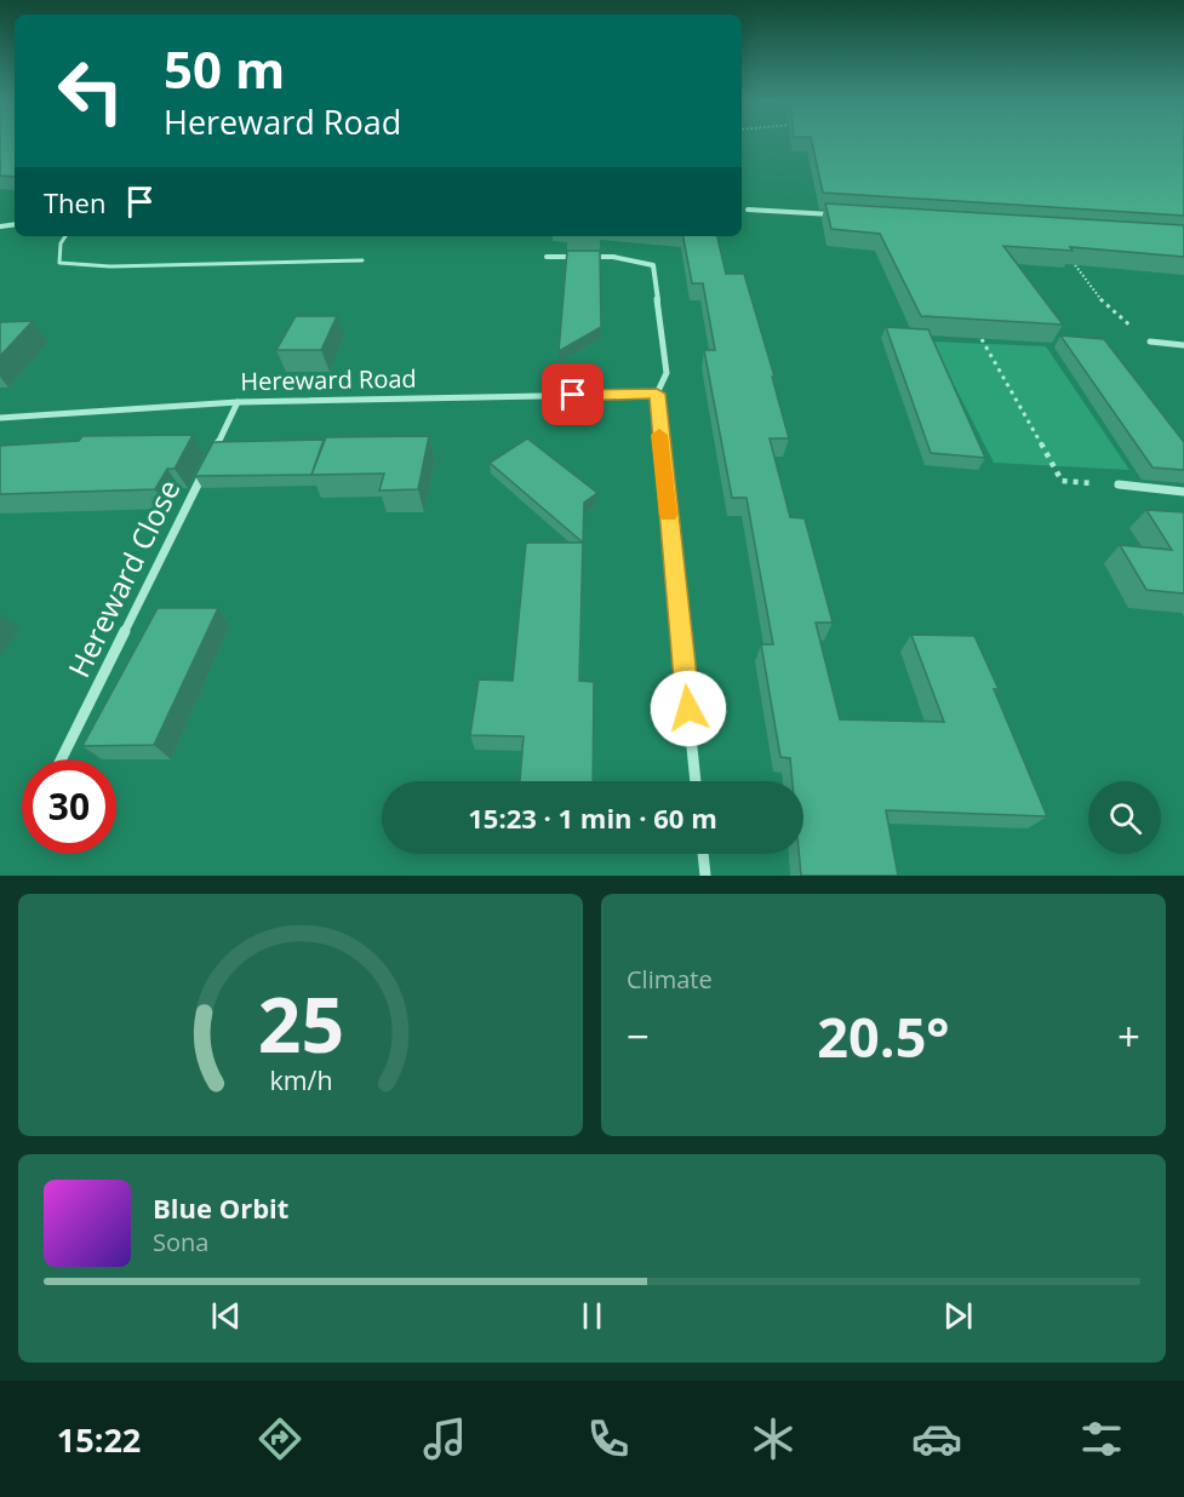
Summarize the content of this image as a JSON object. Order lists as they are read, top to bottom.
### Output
{
  "streets": {
    "street": ["Hereward Road", "Hereward Close"]
  },
  "crossings": [
    ["Hereward Road", "Hereward Close"]
  ],
  "page": {
    "turn": ["50 m", "Hereward Road"],
    "then": "Then",
    "limit": "30",
    "trip": "15:23 · 1 min · 60 m",
    "tile": "Climate",
    "heat": ["−", "20.5°", "+"],
    "song": ["Blue Orbit", "Sona"],
    "tabs": "15:22",
    "gauge": ["25", "km/h"]
  }
}
